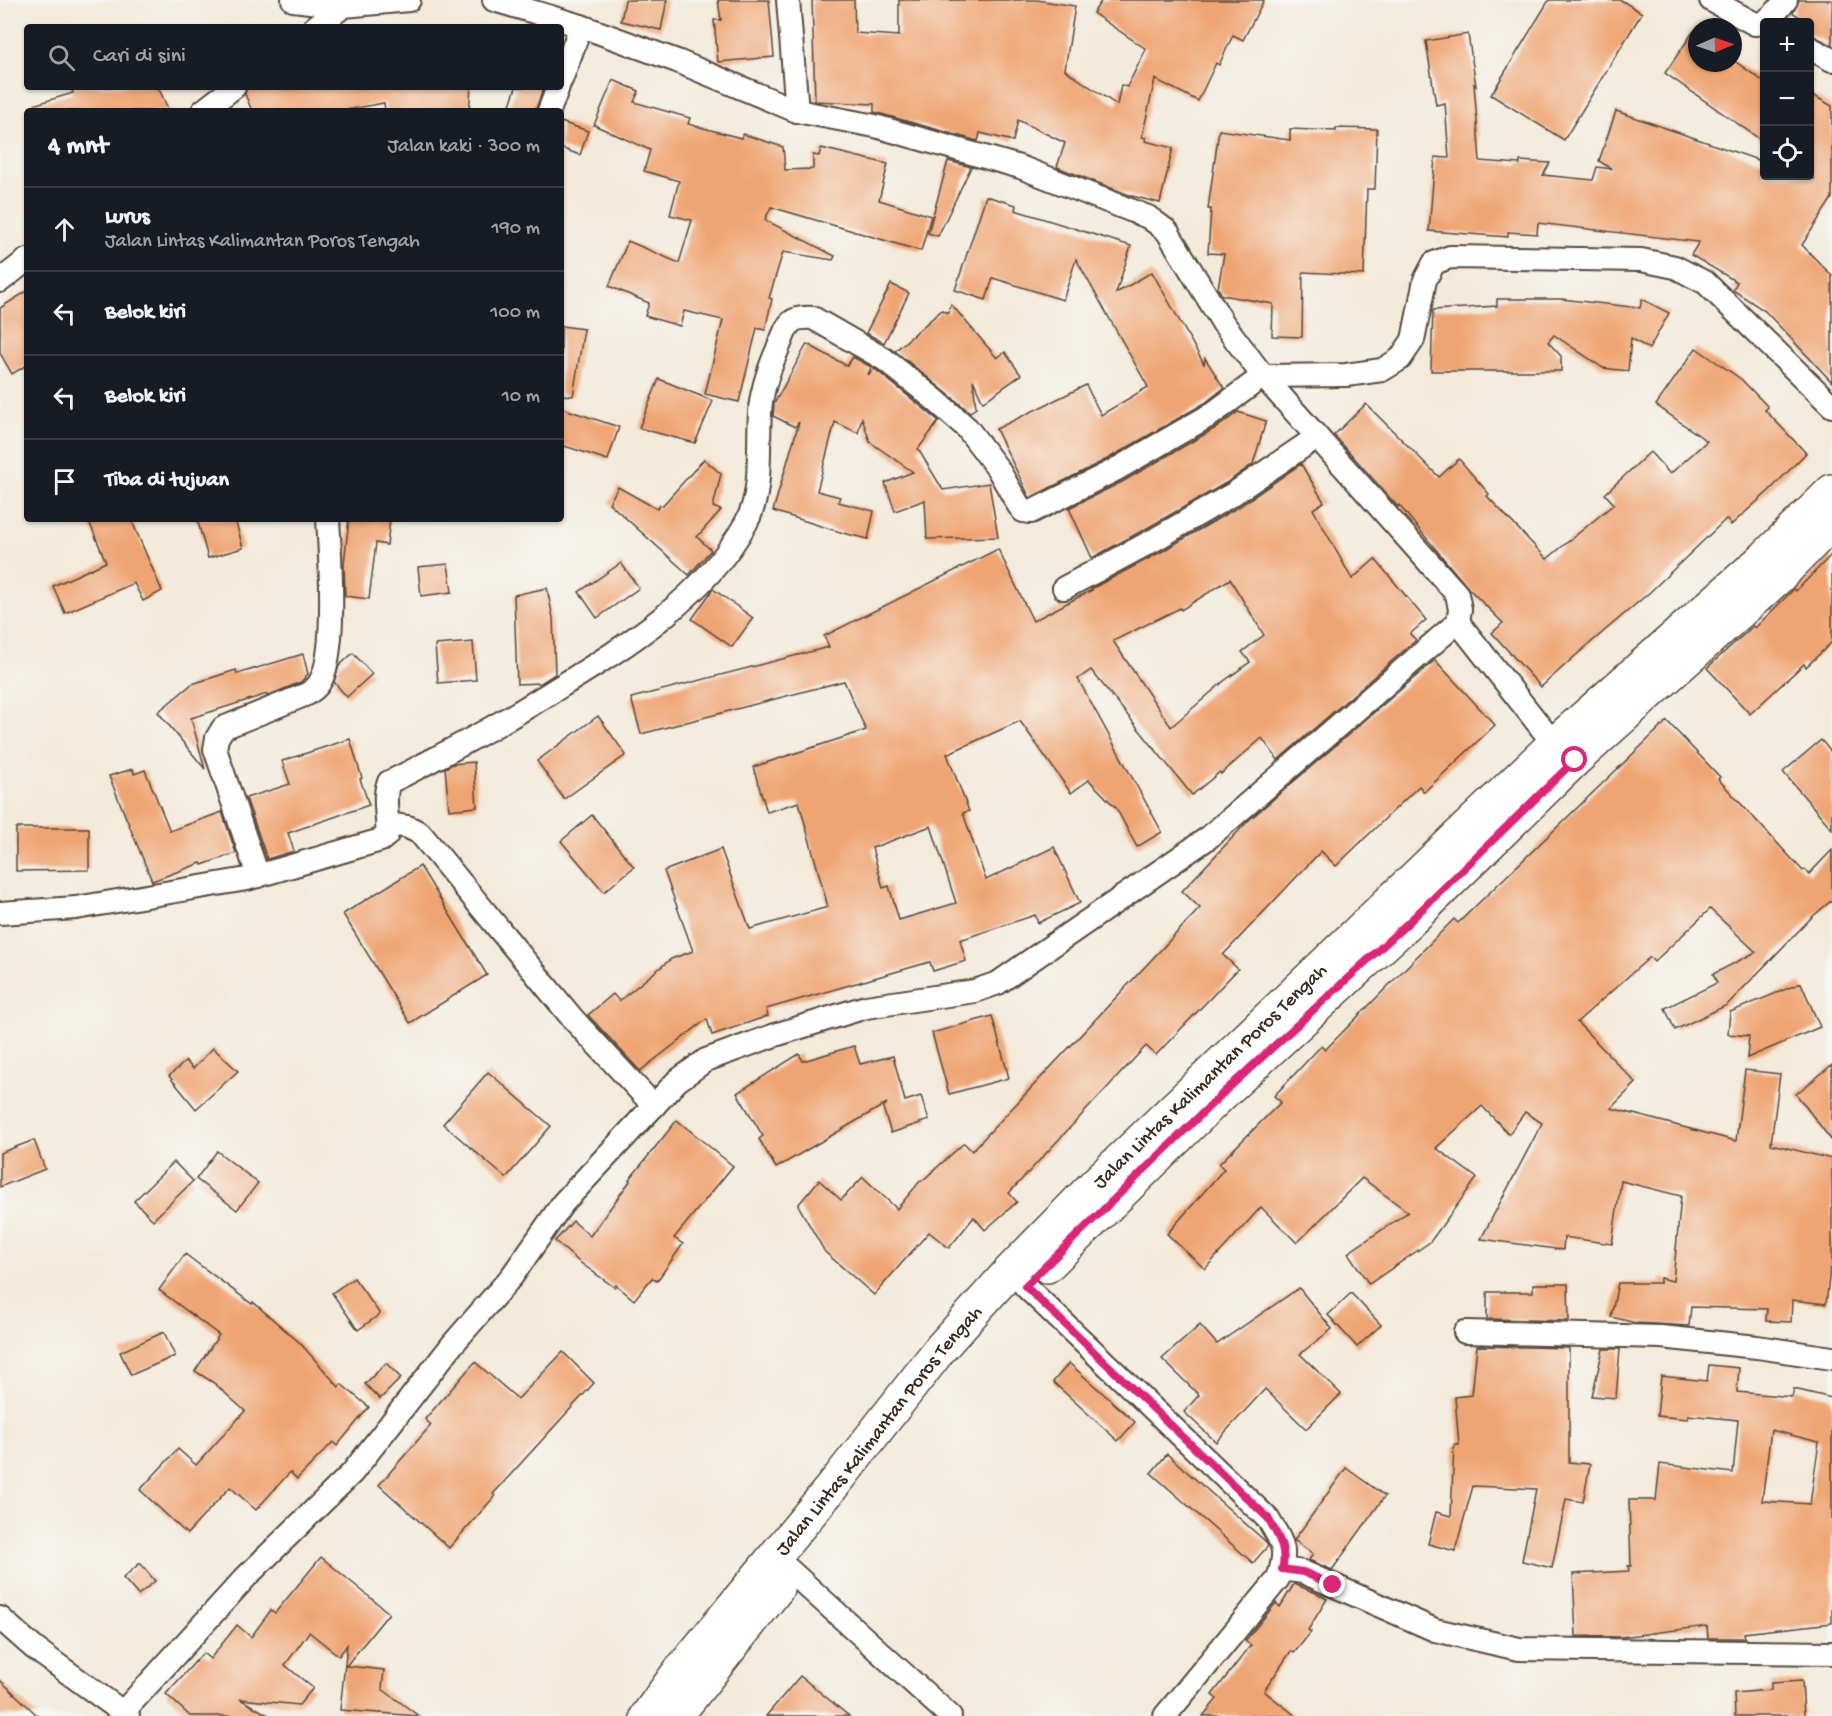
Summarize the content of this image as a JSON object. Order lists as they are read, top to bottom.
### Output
{
  "streets": {
    "main road": ["Jalan Lintas Kalimantan Poros Tengah"]
  },
  "north": "right",
  "page": {
    "map_buttons": ["+", "−"],
    "search": "Cari di sini",
    "heading": ["4 mnt", "Jalan kaki · 300 m"],
    "list": [
      ["Lurus", "Jalan Lintas Kalimantan Poros Tengah", "190 m"],
      ["Belok kiri", "100 m"],
      ["Belok kiri", "10 m"],
      "Tiba di tujuan"
    ]
  }
}
